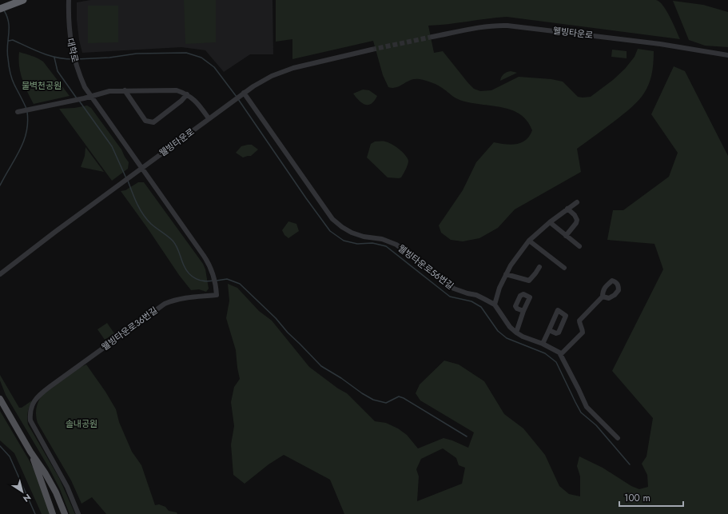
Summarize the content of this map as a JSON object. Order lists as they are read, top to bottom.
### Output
{
  "streets": {
    "street": [
      "웰빙타운로",
      "대학로",
      "웰빙타운로56번길",
      "웰빙타운로36번길"
    ]
  },
  "crossings": [
    ["웰빙타운로", "대학로"],
    ["웰빙타운로", "웰빙타운로56번길"],
    ["웰빙타운로", "웰빙타운로36번길"],
    ["대학로", "웰빙타운로36번길"]
  ],
  "parks": ["물벽천공원", "솔내공원"],
  "scale_bar": "100 m",
  "north": "bottom right"
}
